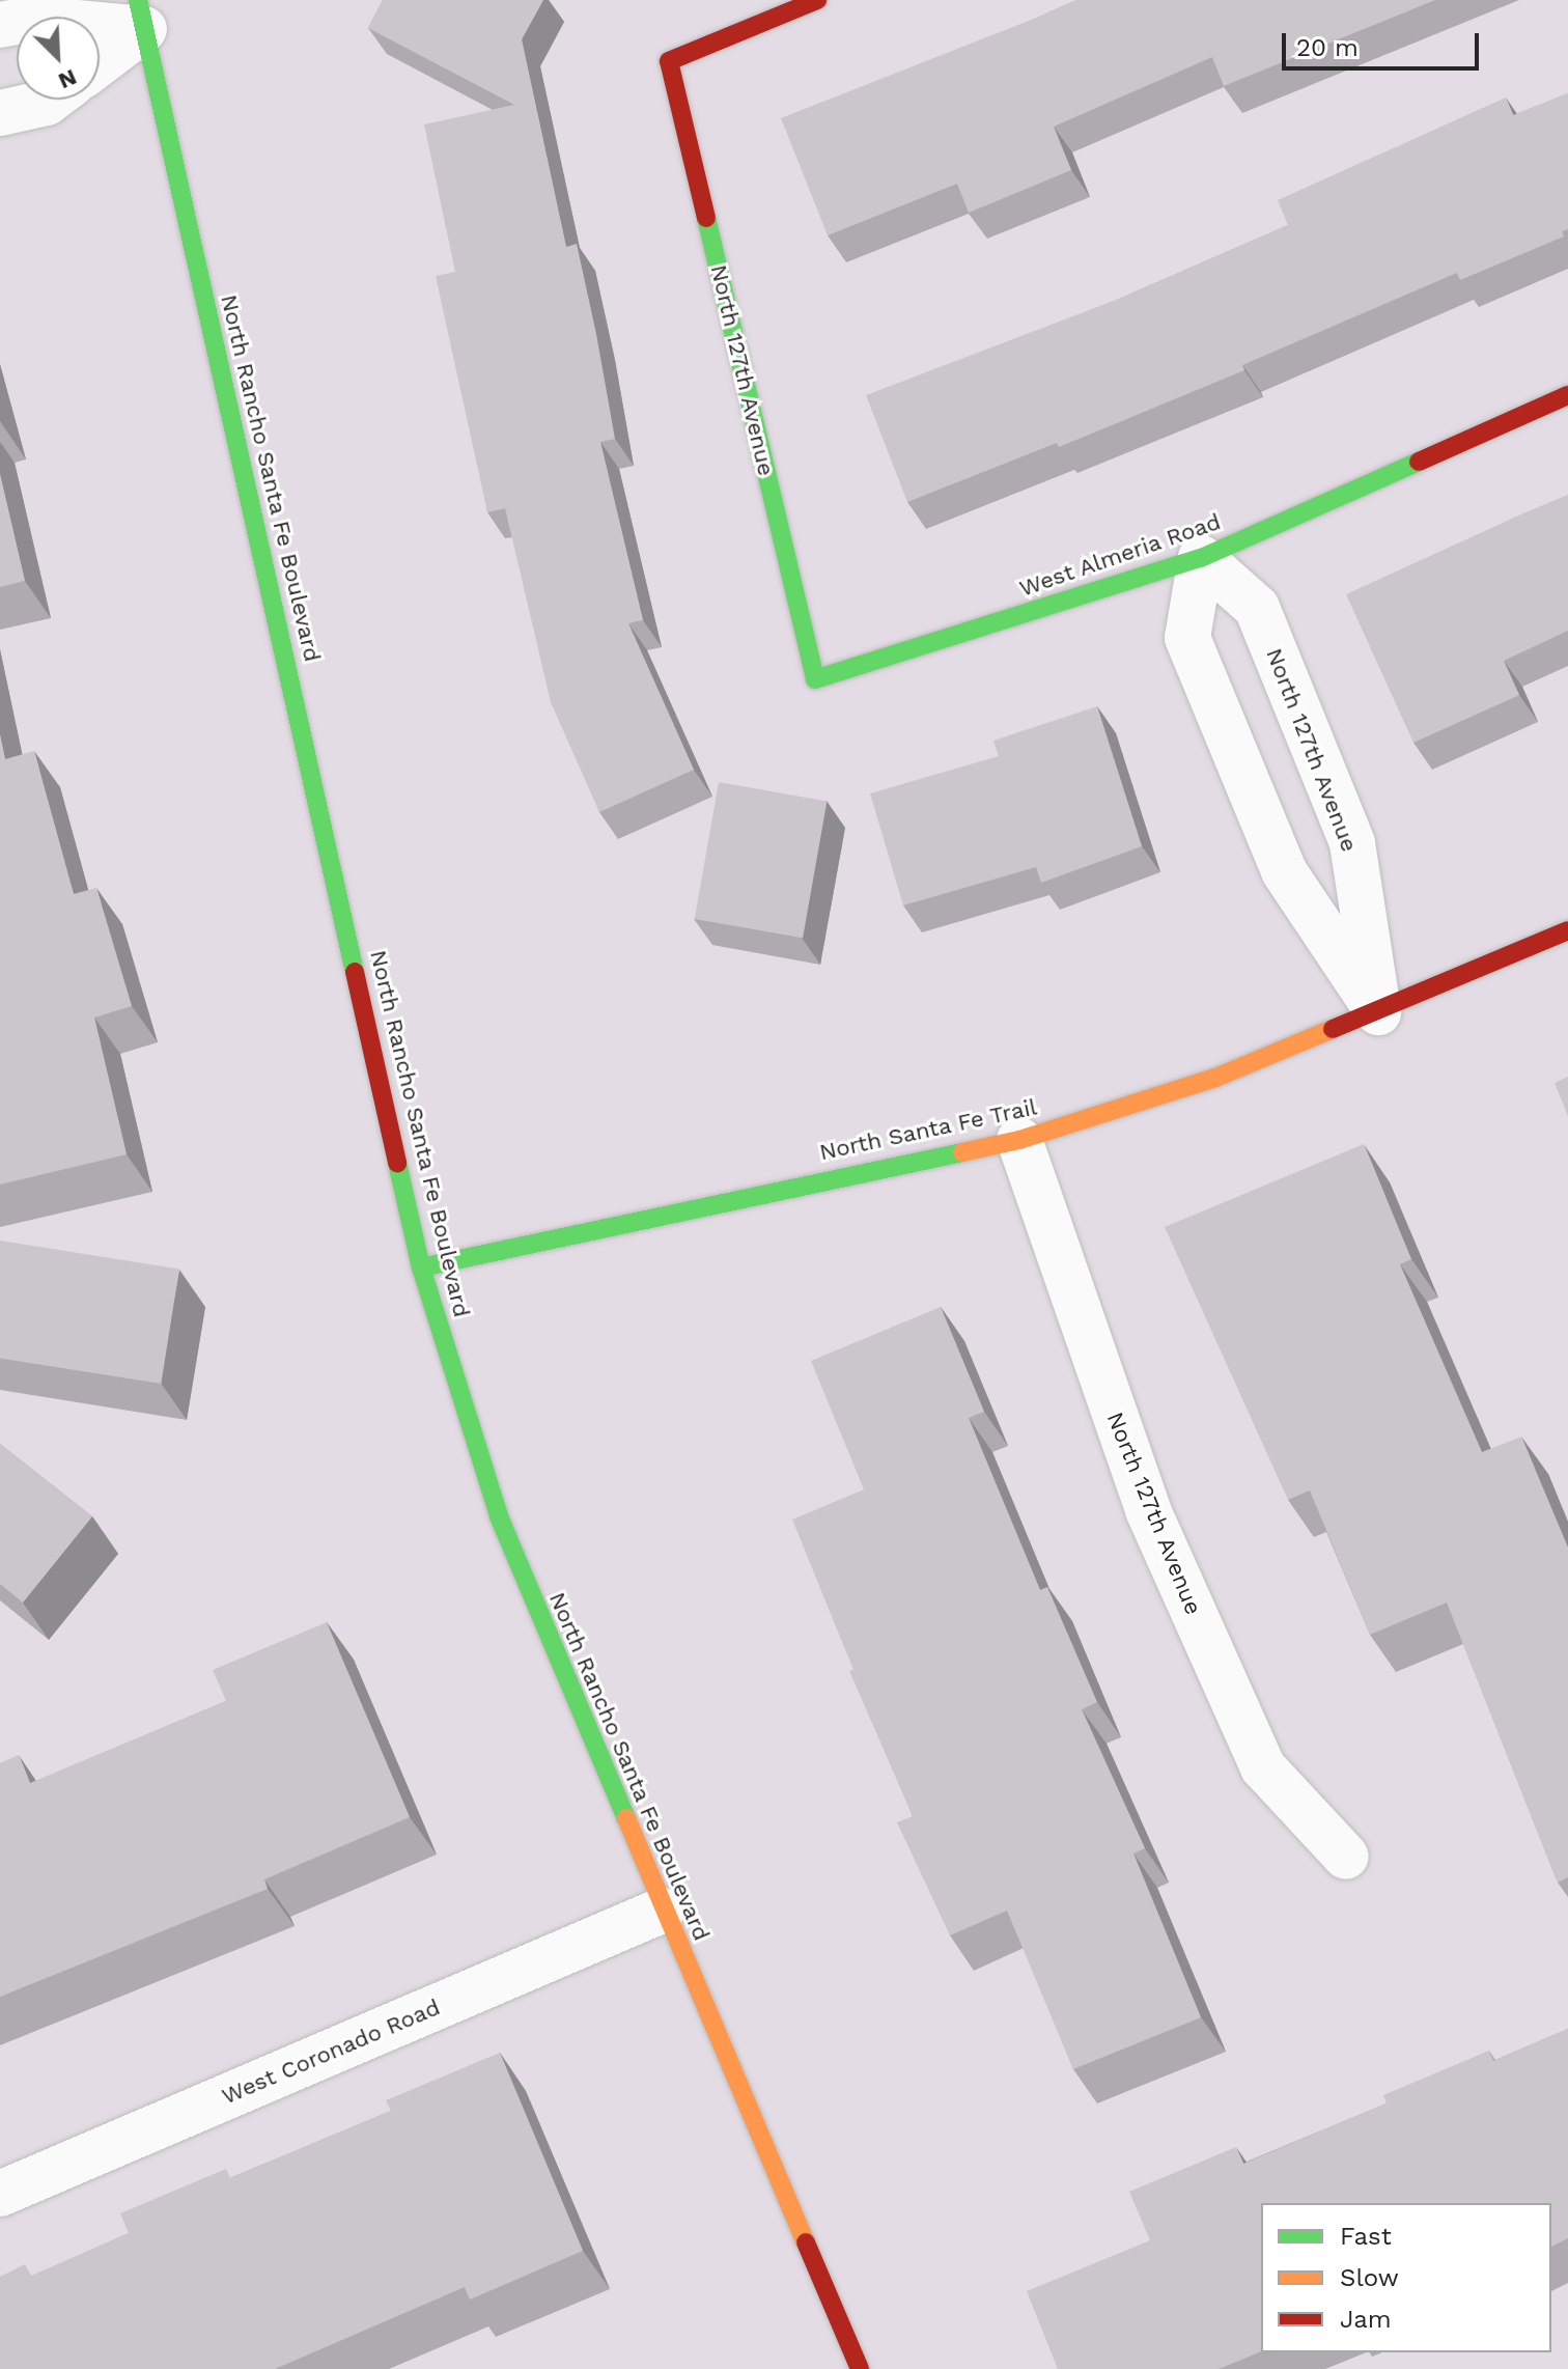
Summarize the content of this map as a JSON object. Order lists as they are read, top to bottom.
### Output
{
  "streets": {
    "street": [
      "North 127th Avenue",
      "North Rancho Santa Fe Boulevard",
      "West Almeria Road",
      "North Santa Fe Trail",
      "West Coronado Road"
    ]
  },
  "crossings": [
    ["North 127th Avenue", "West Almeria Road"],
    ["North 127th Avenue", "North Santa Fe Trail"],
    ["North Rancho Santa Fe Boulevard", "North Santa Fe Trail"],
    ["North Rancho Santa Fe Boulevard", "West Coronado Road"]
  ],
  "legend": ["Fast", "Slow", "Jam"],
  "scale_bar": "20 m",
  "north": "bottom right"
}
